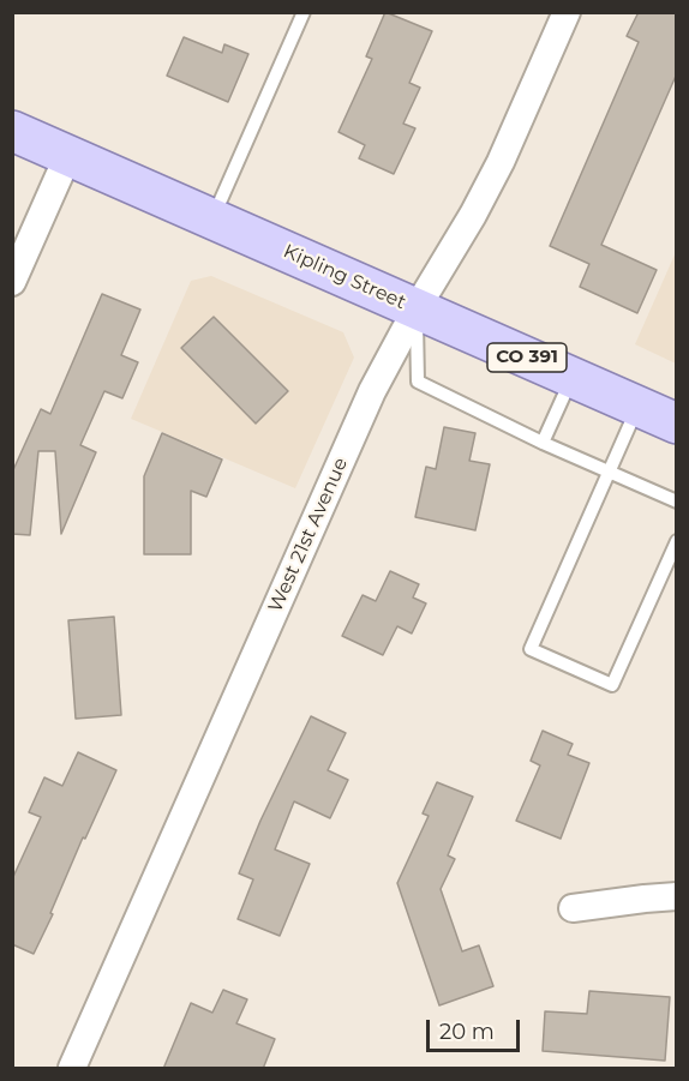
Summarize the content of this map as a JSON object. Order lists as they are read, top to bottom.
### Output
{
  "streets": {
    "main road": ["Kipling Street", "CO 391"],
    "street": ["West 21st Avenue"]
  },
  "crossings": [
    ["Kipling Street", "West 21st Avenue"]
  ],
  "scale_bar": "20 m"
}
